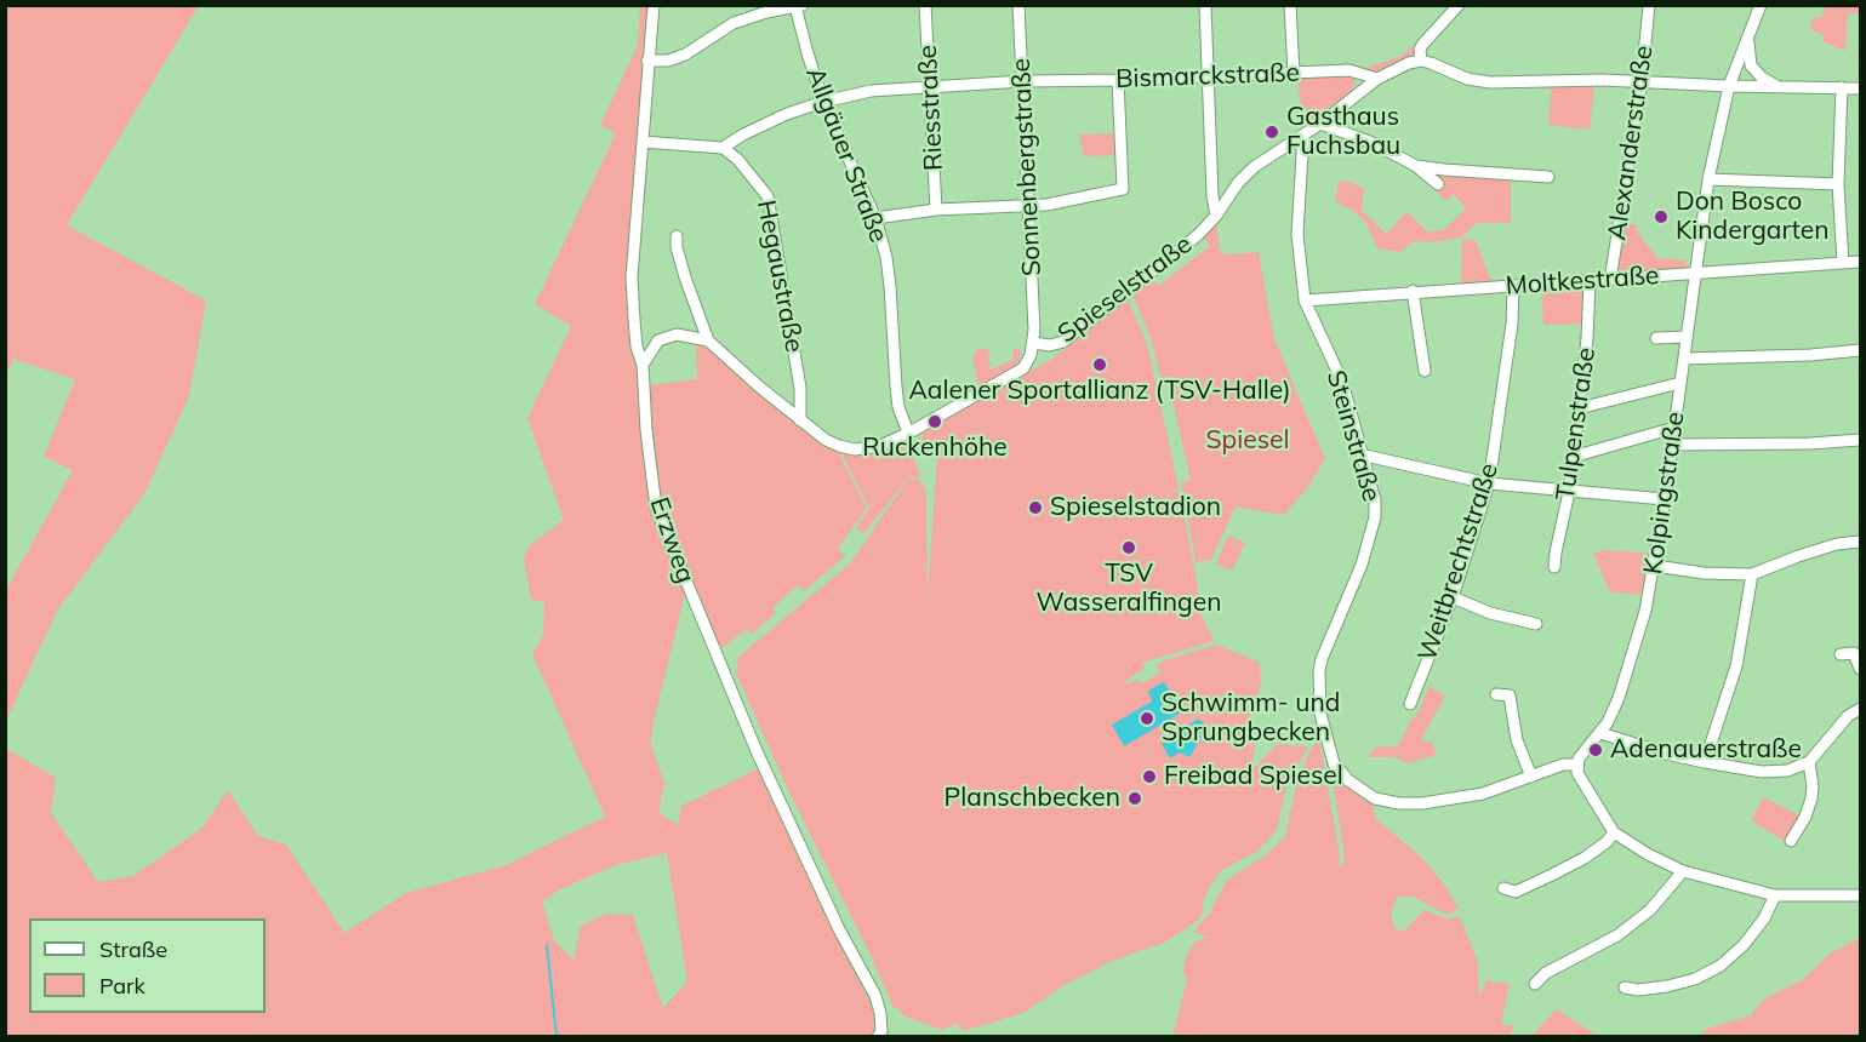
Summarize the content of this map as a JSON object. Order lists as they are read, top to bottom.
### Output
{
  "streets": {
    "street": [
      "Bismarckstraße",
      "Riesstraße",
      "Alexanderstraße",
      "Allgäuer Straße",
      "Sonnenbergstraße",
      "Hegaustraße",
      "Moltkestraße",
      "Spieselstraße",
      "Tulpenstraße",
      "Steinstraße",
      "Kolpingstraße",
      "Erzweg",
      "Weitbrechtstraße"
    ]
  },
  "crossings": [
    ["Bismarckstraße", "Riesstraße"],
    ["Bismarckstraße", "Allgäuer Straße"],
    ["Bismarckstraße", "Sonnenbergstraße"],
    ["Bismarckstraße", "Hegaustraße"],
    ["Bismarckstraße", "Spieselstraße"],
    ["Alexanderstraße", "Moltkestraße"],
    ["Allgäuer Straße", "Spieselstraße"],
    ["Sonnenbergstraße", "Spieselstraße"],
    ["Hegaustraße", "Spieselstraße"],
    ["Moltkestraße", "Tulpenstraße"],
    ["Moltkestraße", "Steinstraße"],
    ["Moltkestraße", "Kolpingstraße"],
    ["Moltkestraße", "Weitbrechtstraße"],
    ["Spieselstraße", "Steinstraße"]
  ],
  "parks": ["Spiesel"],
  "places": [
    "Gasthaus Fuchsbau",
    "Don Bosco Kindergarten",
    "Aalener Sportallianz (TSV-Halle)",
    "Ruckenhöhe",
    "Spieselstadion",
    "TSV Wasseralfingen",
    "Schwimm- und Sprungbecken",
    "Adenauerstraße",
    "Freibad Spiesel",
    "Planschbecken"
  ],
  "legend": ["Straße", "Park"]
}
